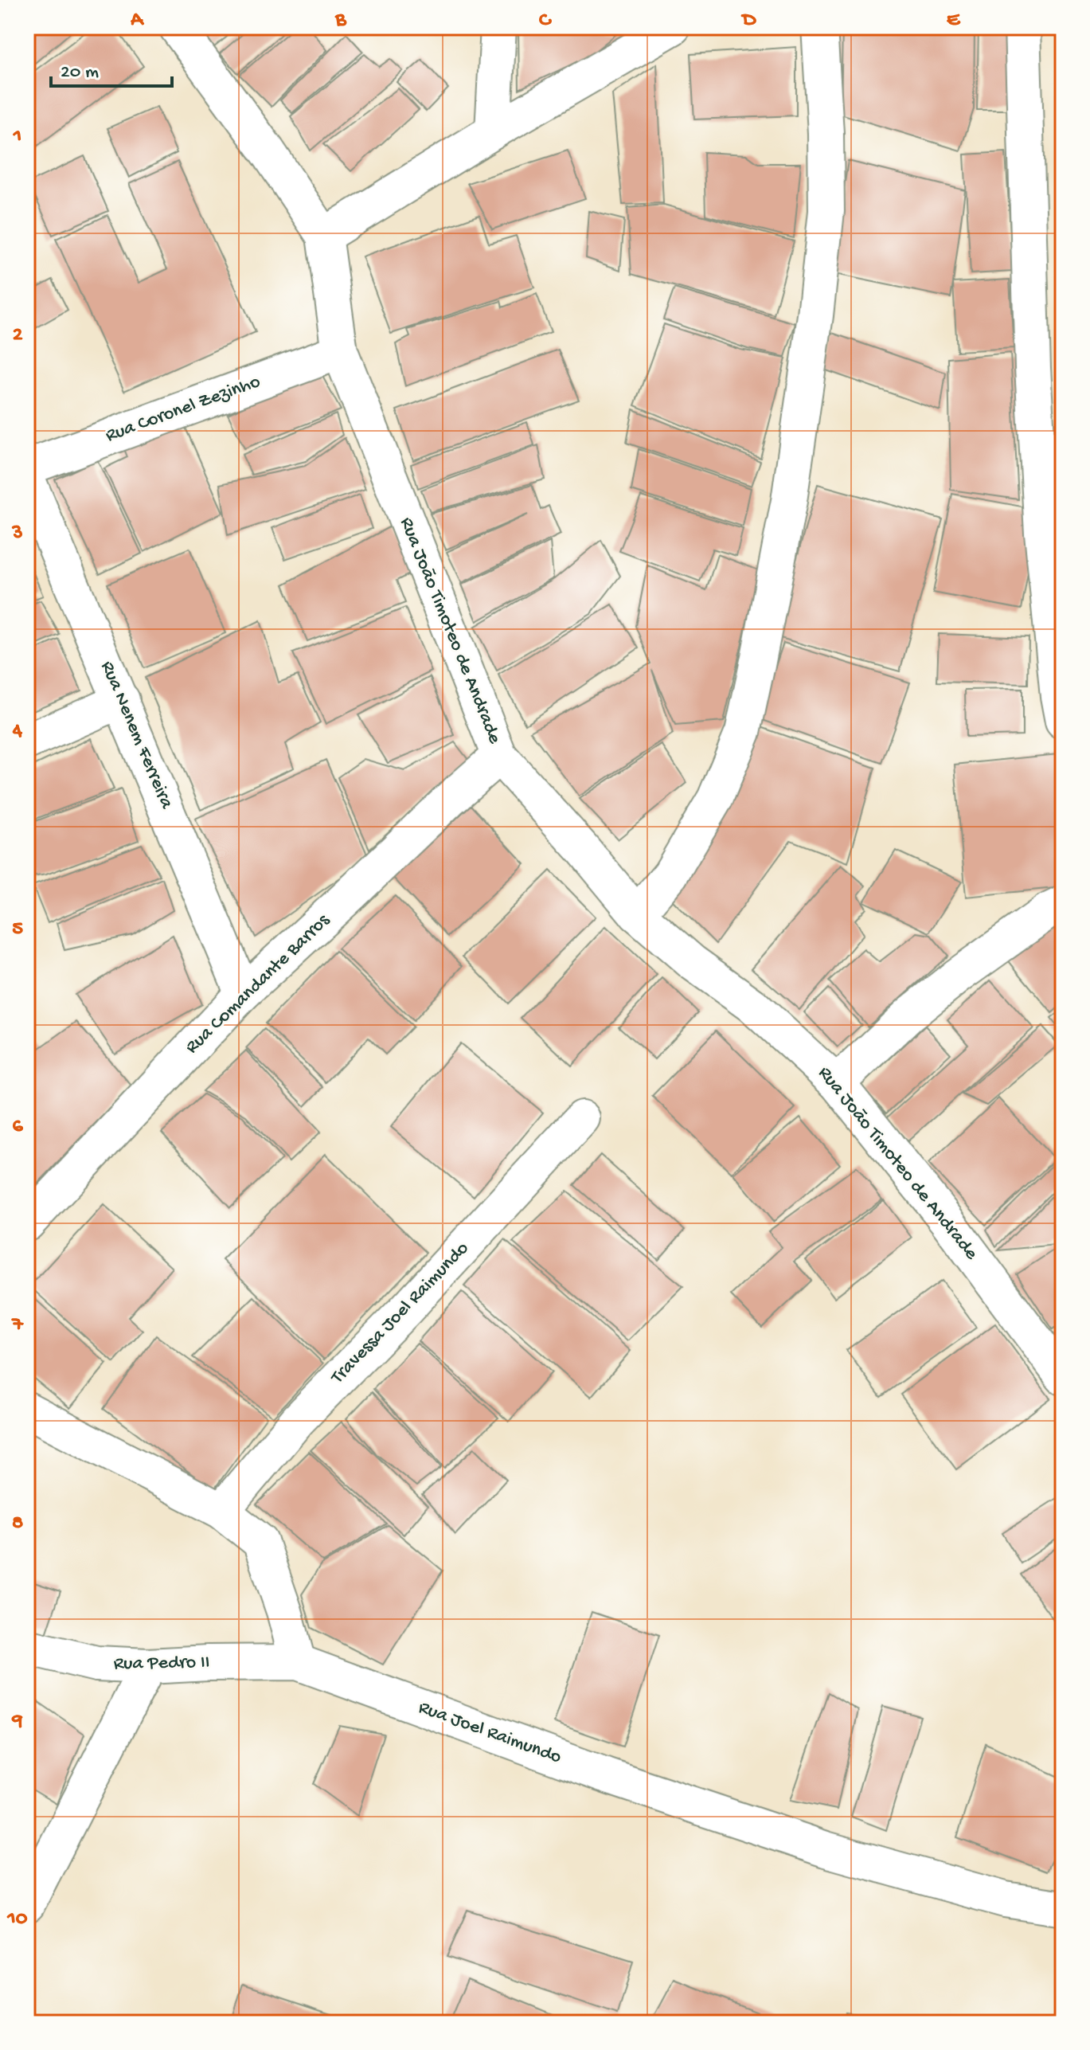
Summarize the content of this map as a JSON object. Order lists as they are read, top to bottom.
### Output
{
  "streets": {
    "street": [
      "Rua Coronel Zezinho",
      "Rua João Timoteo de Andrade",
      "Rua Nenem Ferreira",
      "Rua Comandante Barros",
      "Travessa Joel Raimundo",
      "Rua Pedro II",
      "Rua Joel Raimundo"
    ]
  },
  "crossings": [
    ["Rua Coronel Zezinho", "Rua João Timoteo de Andrade"],
    ["Rua João Timoteo de Andrade", "Rua Comandante Barros"],
    ["Rua Nenem Ferreira", "Rua Comandante Barros"],
    ["Rua Pedro II", "Rua Joel Raimundo"]
  ],
  "scale_bar": "20 m",
  "grid": {
    "columns": [
      "A",
      "B",
      "C",
      "D",
      "E"
    ],
    "rows": [
      "1",
      "2",
      "3",
      "4",
      "5",
      "6",
      "7",
      "8",
      "9",
      "10"
    ]
  }
}
